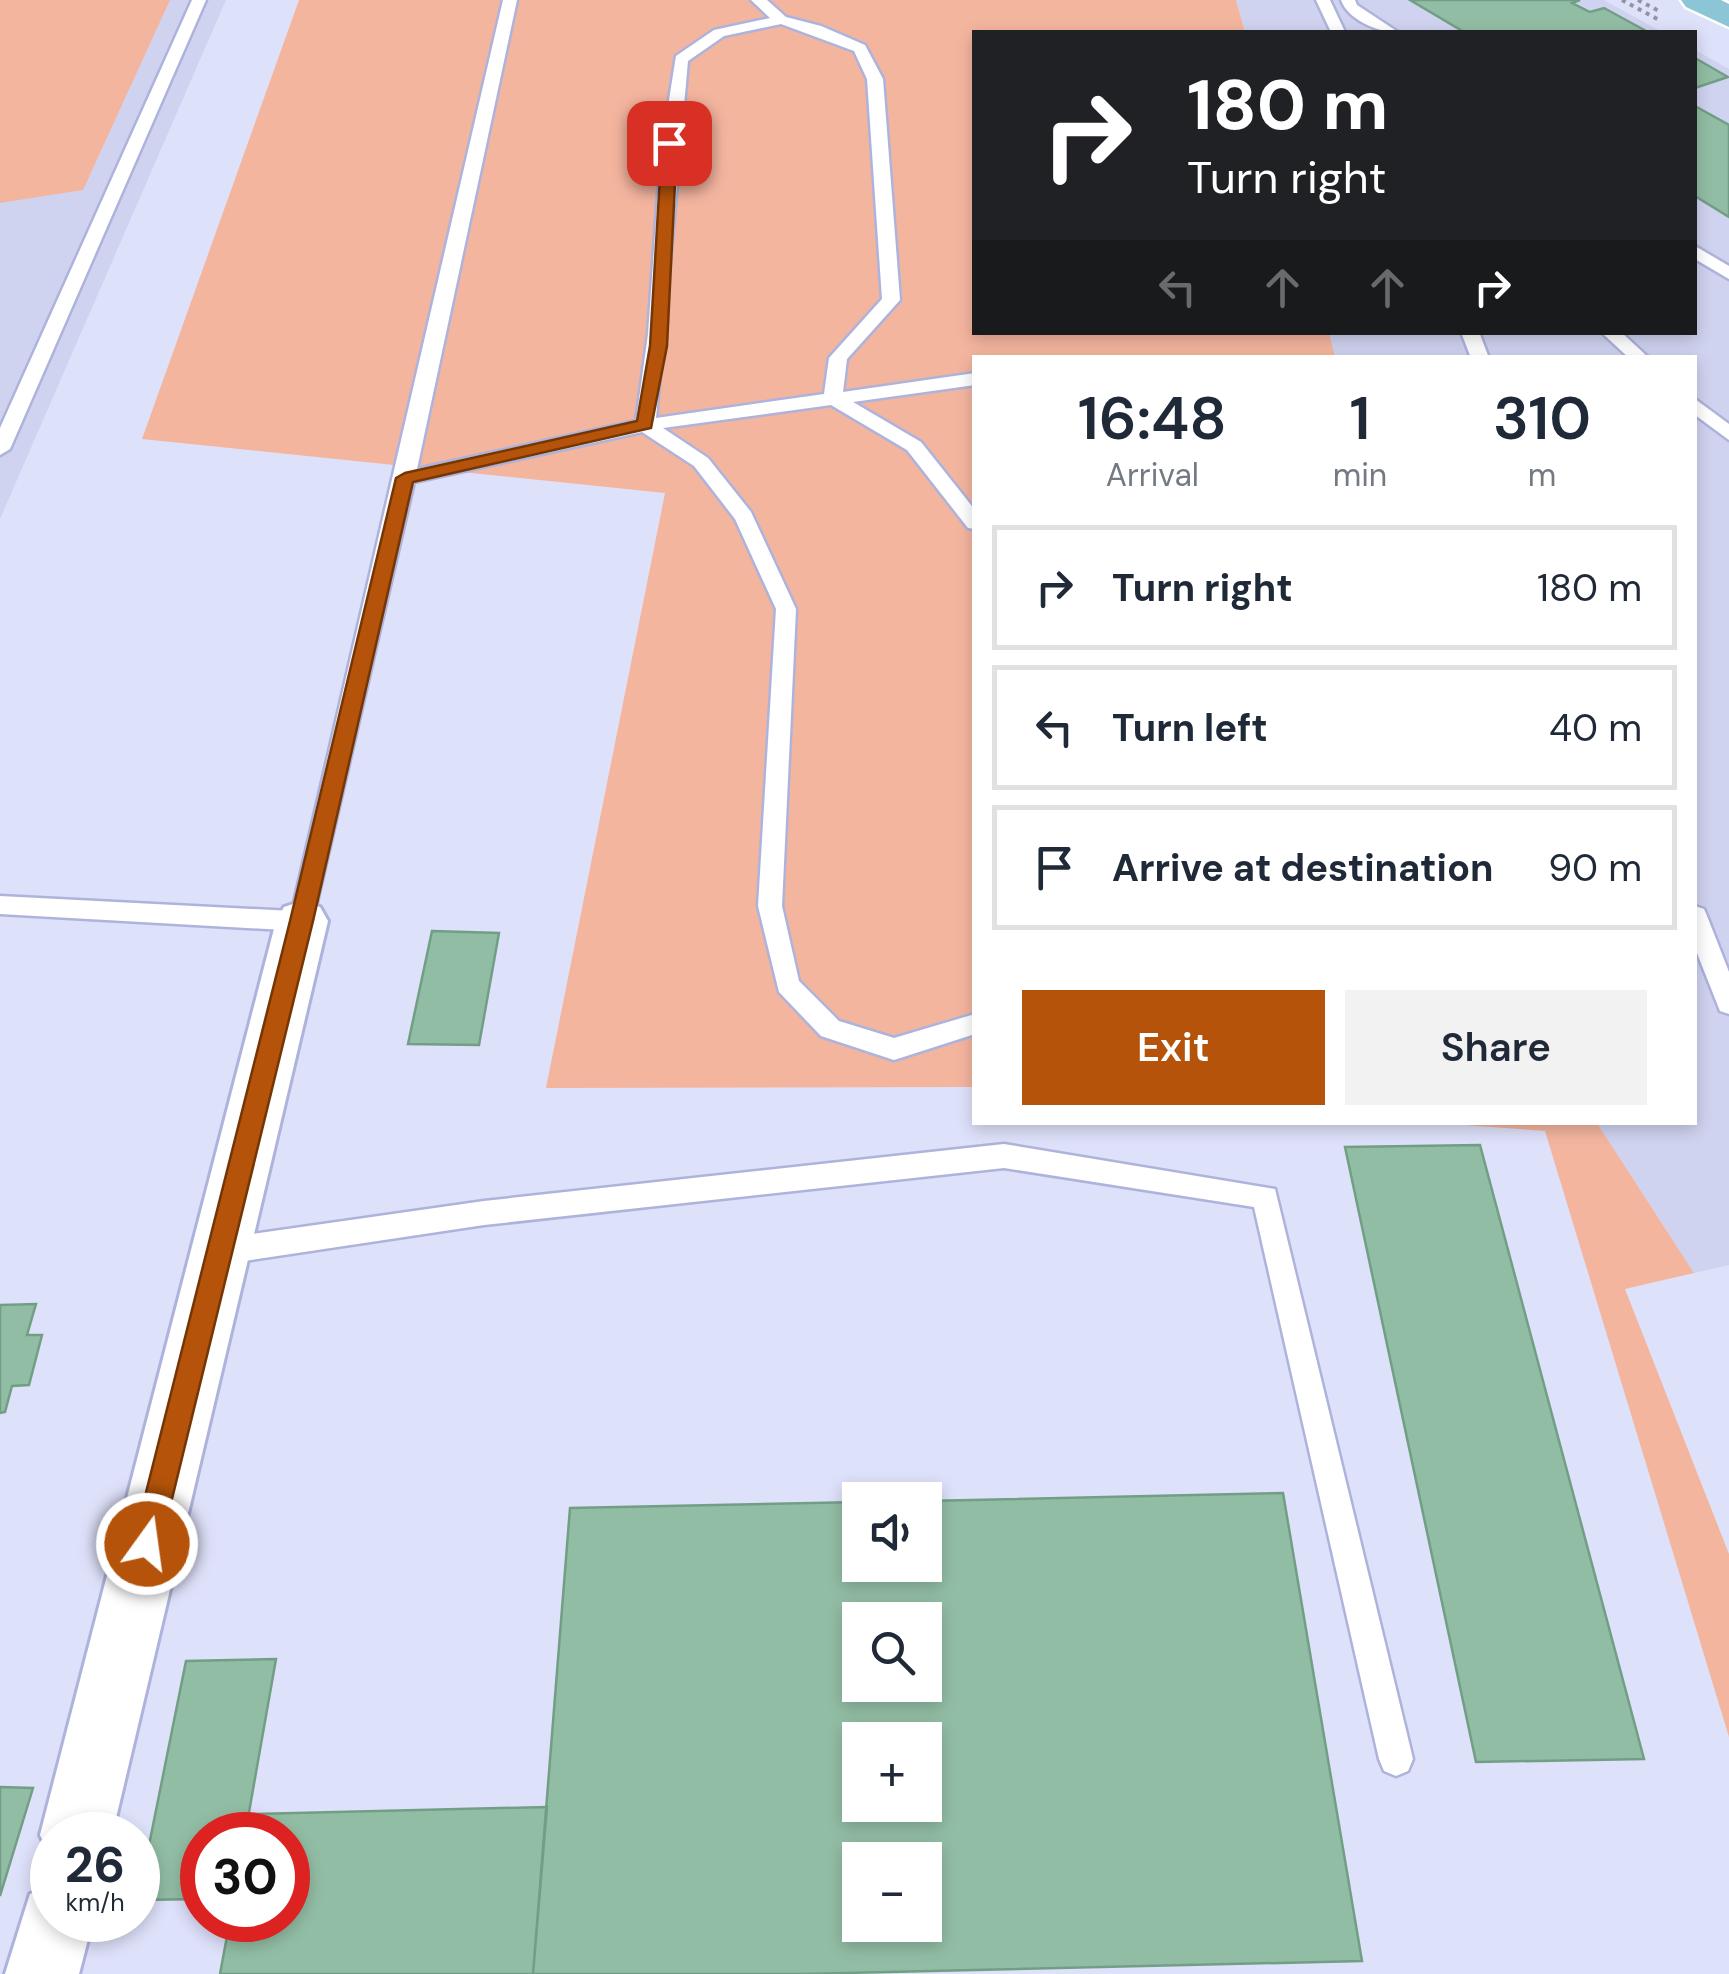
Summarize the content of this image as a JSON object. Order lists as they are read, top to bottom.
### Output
{
  "page": {
    "turn": ["180 m", "Turn right"],
    "eta": [
      "16:48",
      "Arrival",
      "1",
      "min",
      "310",
      "m"
    ],
    "list": [
      {
        "name": "Turn right",
        "value": "180 m"
      },
      {
        "name": "Turn left",
        "value": "40 m"
      },
      {
        "name": "Arrive at destination",
        "value": "90 m"
      }
    ],
    "buttons": ["Exit", "Share"],
    "map_buttons": ["+", "−"],
    "speed": "26 km/h",
    "limit": "30"
  }
}
